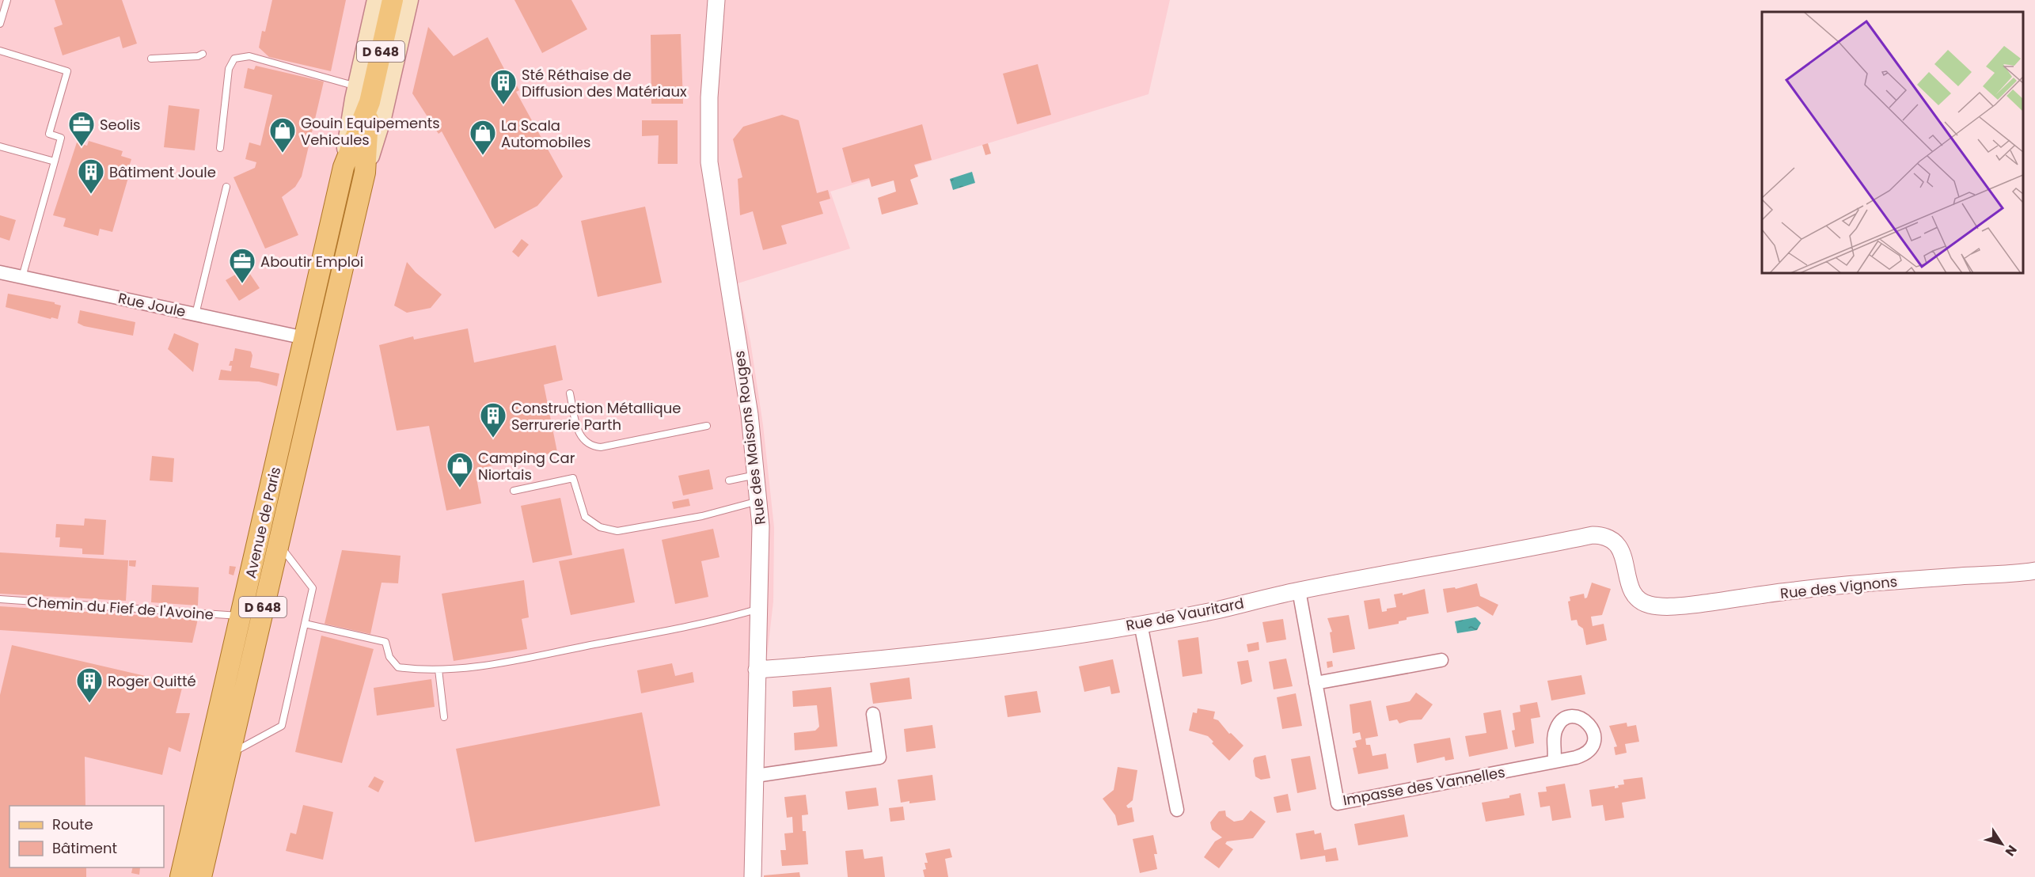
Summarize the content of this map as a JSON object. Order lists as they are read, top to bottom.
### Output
{
  "streets": {
    "main road": ["D 648", "Avenue de Paris"],
    "street": [
      "Rue Joule",
      "Rue des Maisons Rouges",
      "Rue des Vignons",
      "Rue de Vauritard",
      "Impasse des Vannelles"
    ],
    "lane": ["Chemin du Fief de l'Avoine"]
  },
  "crossings": [
    ["Rue Joule", "Avenue de Paris"],
    ["Rue des Maisons Rouges", "Rue de Vauritard"],
    ["Avenue de Paris", "Chemin du Fief de l'Avoine"],
    ["Rue des Vignons", "Rue de Vauritard"],
    ["Rue de Vauritard", "Impasse des Vannelles"]
  ],
  "places": {
    "building": [
      "Sté Réthaise de Diffusion des Matériaux",
      "Bâtiment Joule",
      "Construction Métallique Serrurerie Parth",
      "Roger Quitté"
    ],
    "office": ["Seolis", "Aboutir Emploi"],
    "shop": ["Gouin Equipements Vehicules", "La Scala Automobiles", "Camping Car Niortais"]
  },
  "legend": ["Route", "Bâtiment"],
  "north": "bottom right"
}
